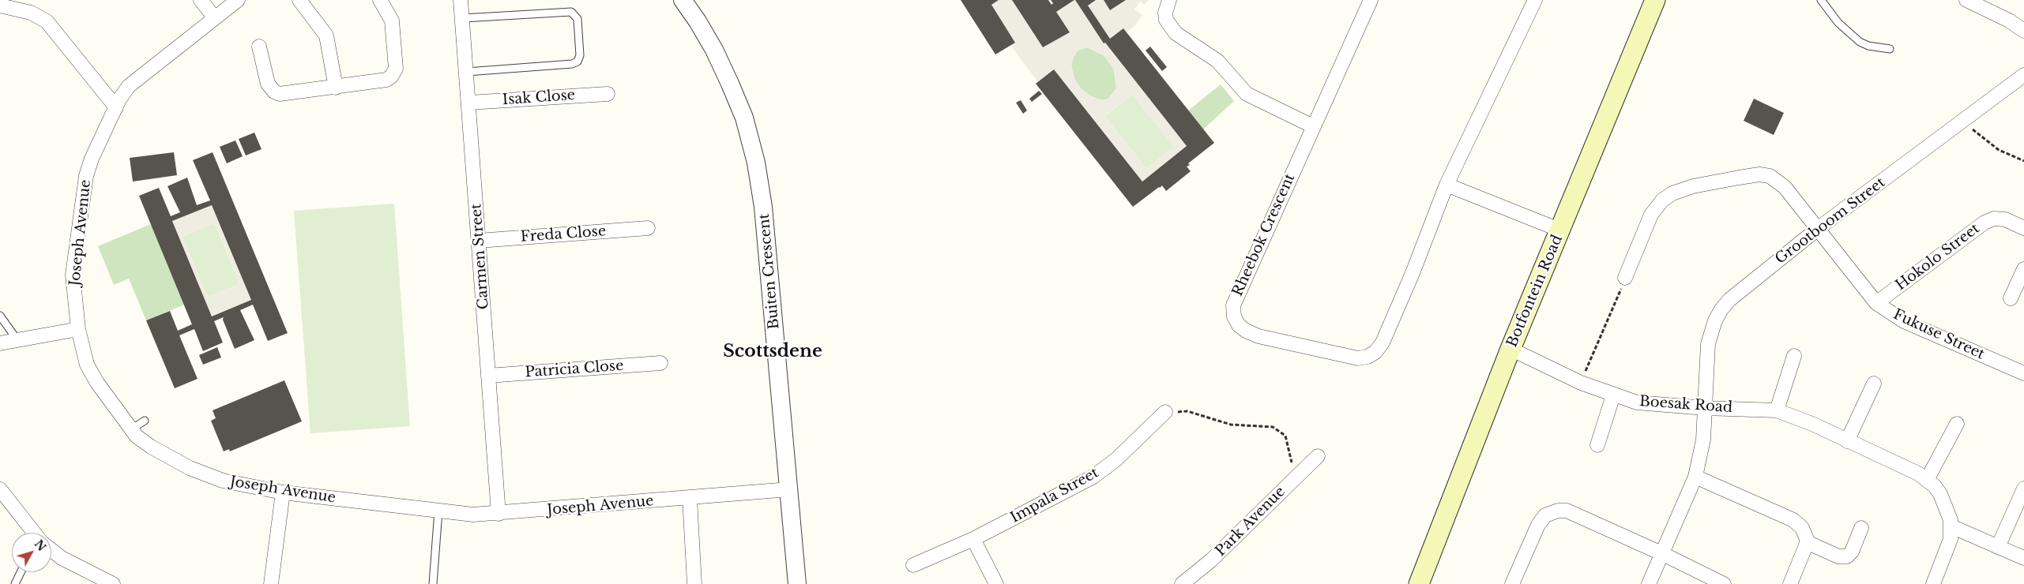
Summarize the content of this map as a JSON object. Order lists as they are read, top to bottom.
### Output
{
  "streets": {
    "main road": ["Botfontein Road"],
    "street": [
      "Isak Close",
      "Grootboom Street",
      "Joseph Avenue",
      "Freda Close",
      "Rheebok Crescent",
      "Carmen Street",
      "Hokolo Street",
      "Buiten Crescent",
      "Fukuse Street",
      "Patricia Close",
      "Boesak Road",
      "Impala Street",
      "Park Avenue"
    ]
  },
  "crossings": [
    ["Isak Close", "Carmen Street"],
    ["Grootboom Street", "Fukuse Street"],
    ["Grootboom Street", "Boesak Road"],
    ["Joseph Avenue", "Carmen Street"],
    ["Joseph Avenue", "Buiten Crescent"],
    ["Freda Close", "Carmen Street"],
    ["Carmen Street", "Patricia Close"],
    ["Hokolo Street", "Fukuse Street"],
    ["Botfontein Road", "Boesak Road"]
  ],
  "districts": ["Scottsdene"],
  "north": "top right"
}
